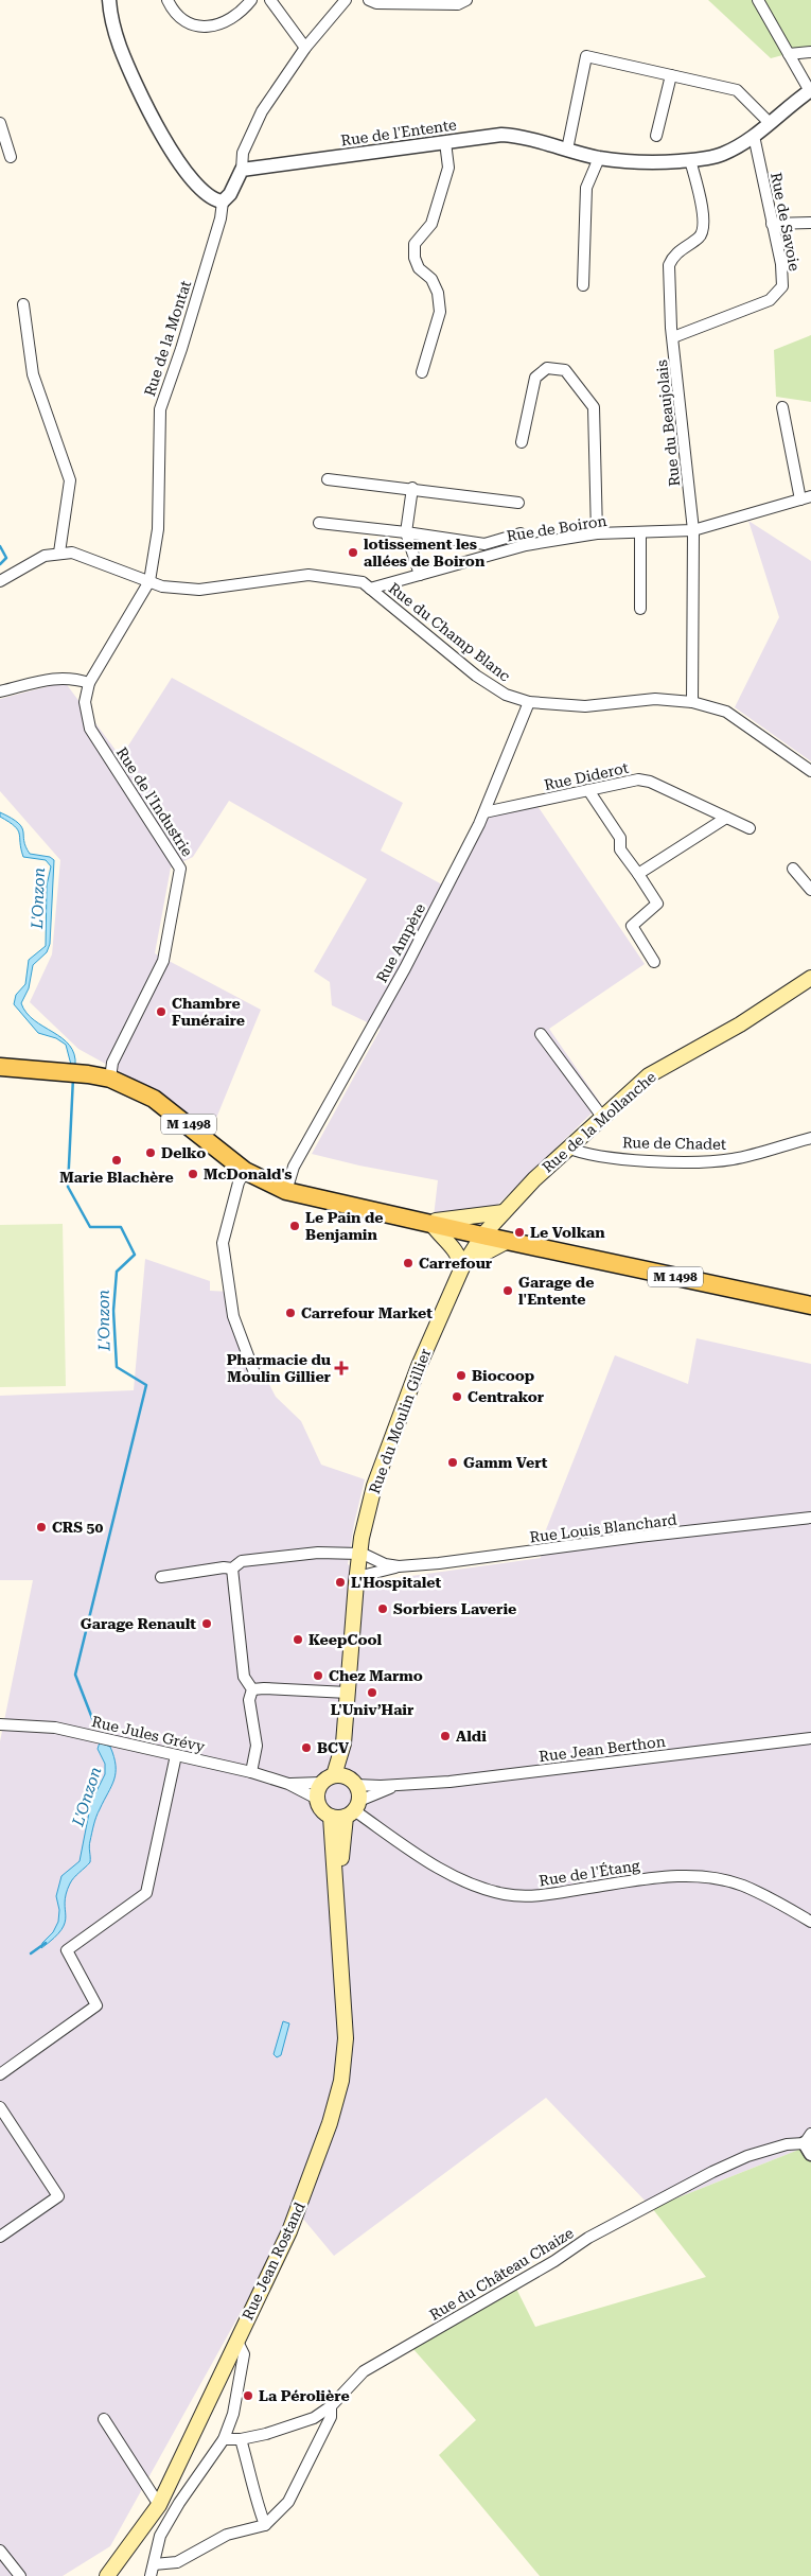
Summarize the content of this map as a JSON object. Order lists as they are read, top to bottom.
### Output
{
  "streets": {
    "main road": [
      "Rue de la Mollanche",
      "M 1498",
      "Rue du Moulin Gillier",
      "Rue Jean Rostand"
    ],
    "street": [
      "Rue de l'Entente",
      "Rue de Savoie",
      "Rue de la Montat",
      "Rue du Beaujolais",
      "Rue de Boiron",
      "Rue du Champ Blanc",
      "Rue Diderot",
      "Rue de l'Industrie",
      "Rue Ampère",
      "Rue de Chadet",
      "Rue Louis Blanchard",
      "Rue Jules Grévy",
      "Rue Jean Berthon",
      "Rue de l'Étang",
      "Rue du Château Chaize"
    ]
  },
  "crossings": [
    ["Rue de l'Entente", "Rue de Savoie"],
    ["Rue de l'Entente", "Rue du Beaujolais"],
    ["Rue de Savoie", "Rue du Beaujolais"],
    ["Rue de la Montat", "Rue du Champ Blanc"],
    ["Rue de la Montat", "Rue de l'Industrie"],
    ["Rue du Beaujolais", "Rue de Boiron"],
    ["Rue du Beaujolais", "Rue du Champ Blanc"],
    ["Rue de Boiron", "Rue du Champ Blanc"],
    ["Rue du Champ Blanc", "Rue de l'Industrie"],
    ["Rue du Champ Blanc", "Rue Ampère"],
    ["Rue Diderot", "Rue Ampère"],
    ["Rue de l'Industrie", "M 1498"],
    ["Rue Ampère", "M 1498"],
    ["Rue de la Mollanche", "M 1498"],
    ["Rue de la Mollanche", "Rue de Chadet"],
    ["Rue de la Mollanche", "Rue du Moulin Gillier"],
    ["M 1498", "Rue du Moulin Gillier"],
    ["Rue du Moulin Gillier", "Rue Louis Blanchard"],
    ["Rue du Moulin Gillier", "Rue Jean Berthon"],
    ["Rue du Moulin Gillier", "Rue Jean Rostand"],
    ["Rue Jules Grévy", "Rue Jean Berthon"],
    ["Rue Jean Berthon", "Rue Jean Rostand"],
    ["Rue de l'Étang", "Rue Jean Rostand"]
  ],
  "water": ["L'Onzon"],
  "places": {
    "other": [
      "lotissement les allées de Boiron",
      "Chambre Funéraire",
      "Delko",
      "Marie Blachère",
      "McDonald's",
      "Le Pain de Benjamin",
      "Le Volkan",
      "Carrefour",
      "Garage de l'Entente",
      "Carrefour Market",
      "Biocoop",
      "Centrakor",
      "Gamm Vert",
      "CRS 50",
      "L'Hospitalet",
      "Sorbiers Laverie",
      "Garage Renault",
      "KeepCool",
      "Chez Marmo",
      "L'Univ’Hair",
      "Aldi",
      "BCV",
      "La Pérolière"
    ],
    "health": ["Pharmacie du Moulin Gillier"]
  }
}
